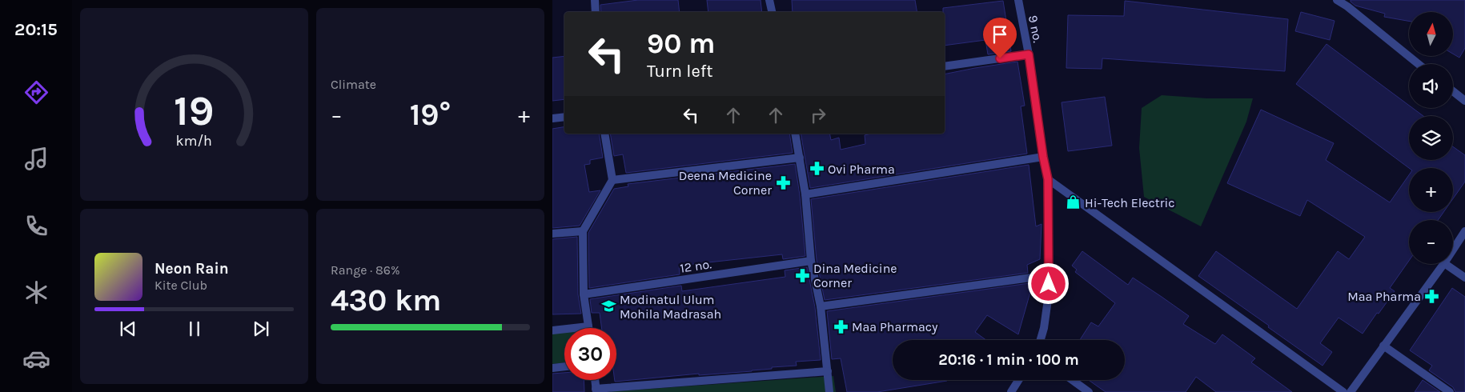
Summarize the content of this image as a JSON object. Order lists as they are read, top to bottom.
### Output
{
  "streets": {
    "street": ["9 no.", "12 no."]
  },
  "places": {
    "pharmacy": [
      "Ovi Pharma",
      "Deena Medicine Corner",
      "Dina Medicine Corner",
      "Maa Pharma",
      "Maa Pharmacy"
    ],
    "shop": ["Hi-Tech Electric"],
    "school or university": ["Modinatul Ulum Mohila Madrasah"]
  },
  "north": "top",
  "page": {
    "tabs": "20:15",
    "tile": [
      "Climate",
      ["Range · 86%", "430 km"]
    ],
    "map_buttons": ["+", "−"],
    "turn": ["90 m", "Turn left"],
    "heat": ["−", "19°", "+"],
    "song": ["Neon Rain", "Kite Club"],
    "limit": "30",
    "trip": "20:16 · 1 min · 100 m",
    "gauge": ["19", "km/h"]
  }
}
